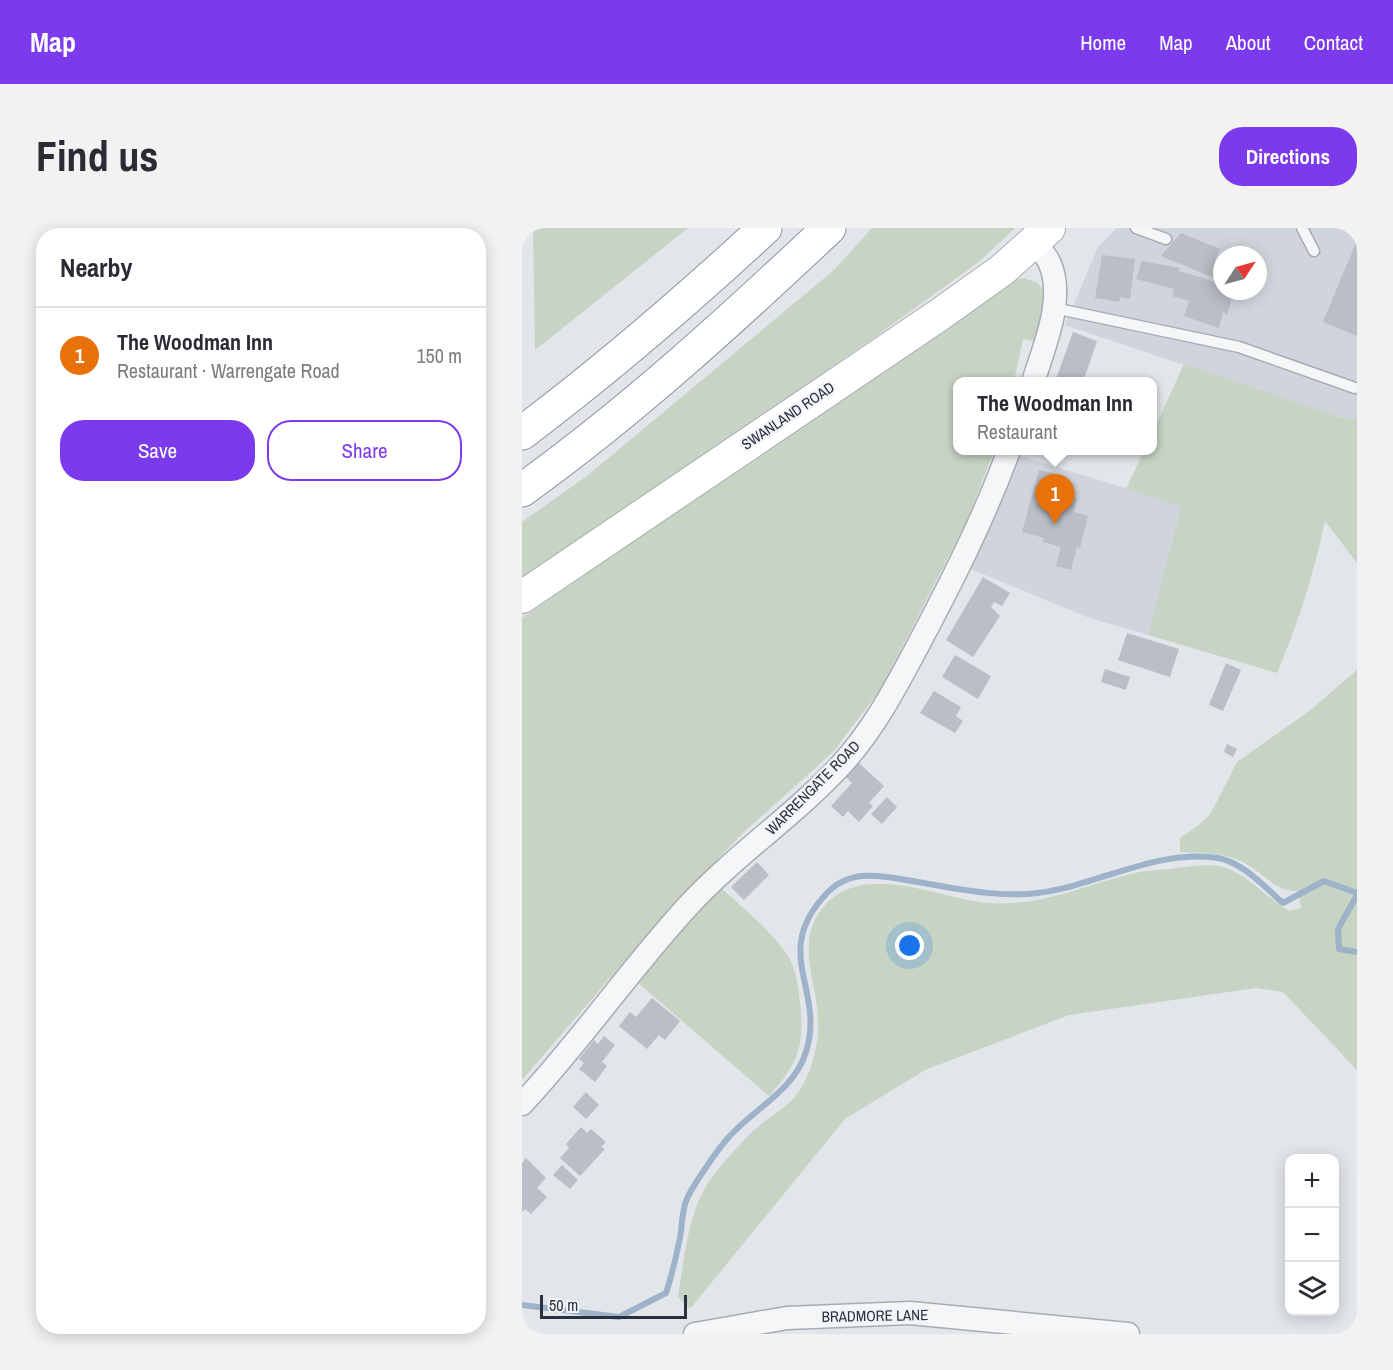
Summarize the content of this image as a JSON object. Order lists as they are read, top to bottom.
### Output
{
  "streets": {
    "street": ["SWANLAND ROAD", "WARRENGATE ROAD", "BRADMORE LANE"]
  },
  "scale_bar": "50 m",
  "north": "top right",
  "page": {
    "header": "Map",
    "nav": [
      "Home",
      "Map",
      "About",
      "Contact"
    ],
    "buttons": [
      "Directions",
      ["Save", "Share"]
    ],
    "title": "Find us",
    "heading": "Nearby",
    "list": [
      {
        "mark": "1",
        "name": "The Woodman Inn",
        "note": "Restaurant · Warrengate Road",
        "value": "150 m"
      }
    ],
    "popup": ["The Woodman Inn", "Restaurant"],
    "pins": "1",
    "map_buttons": ["+", "−"],
    "scale": "50 m"
  }
}
